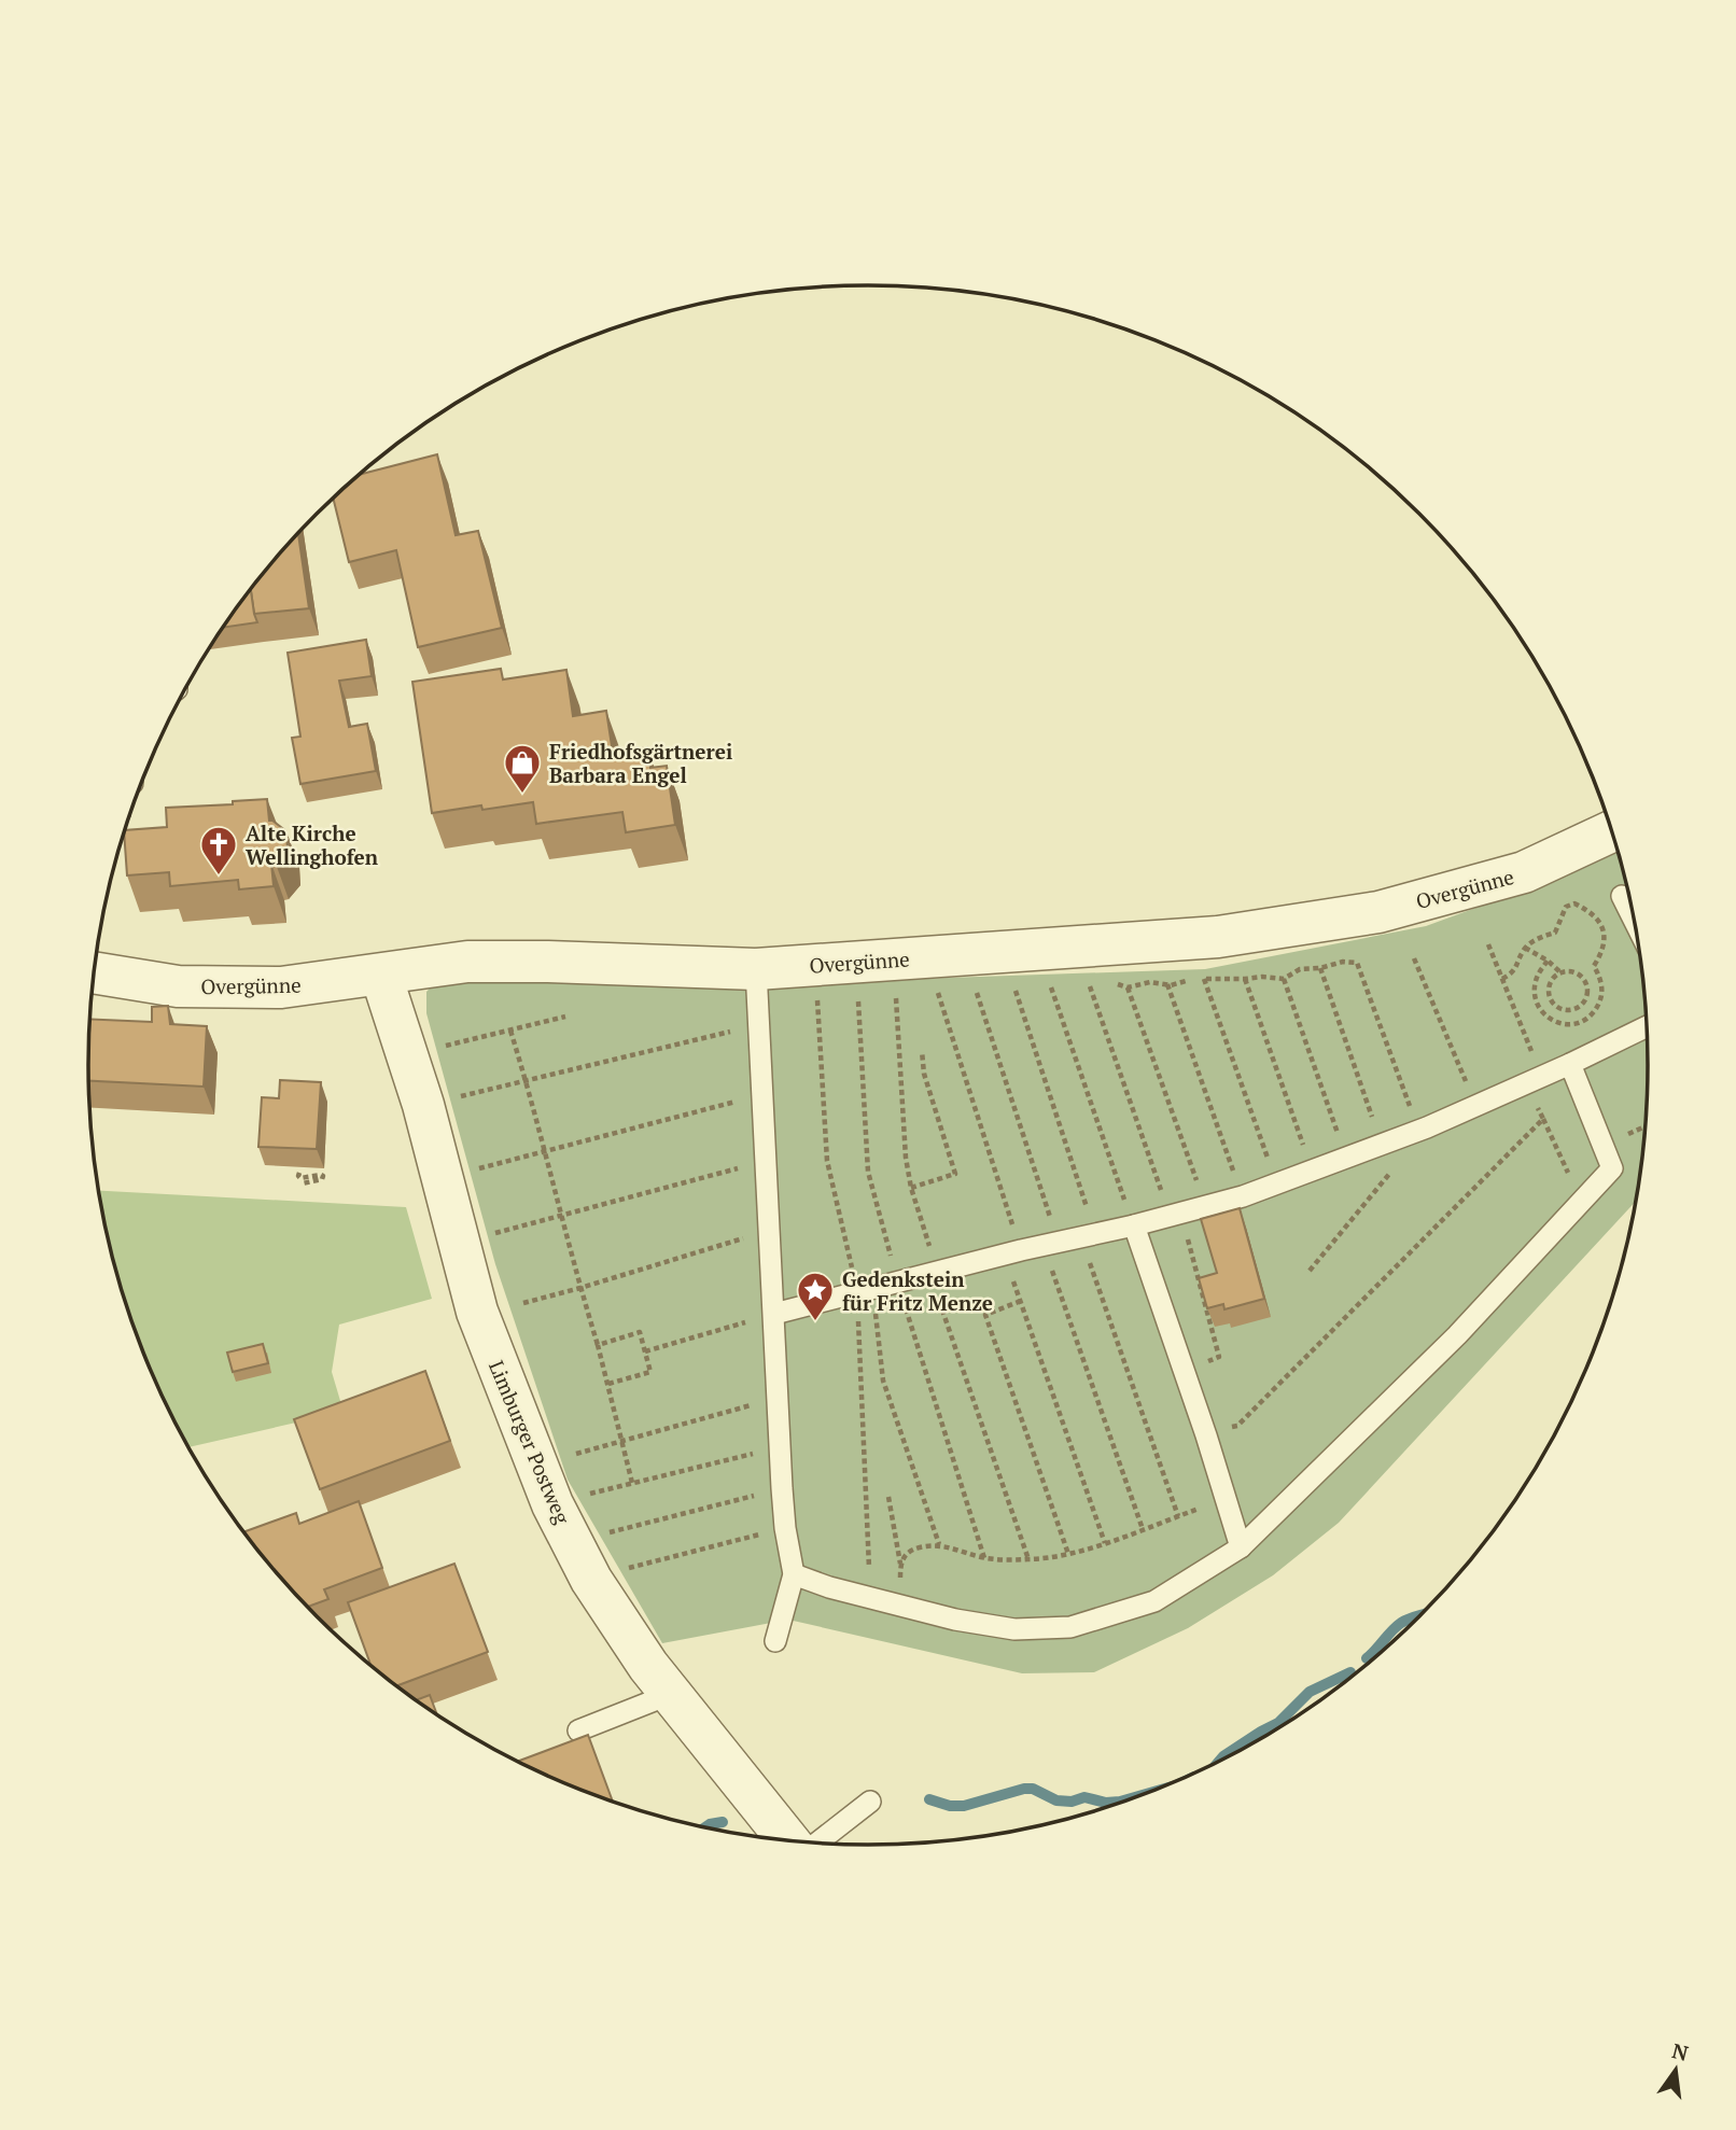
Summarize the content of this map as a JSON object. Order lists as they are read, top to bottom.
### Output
{
  "streets": {
    "street": ["Overgünne", "Limburger Postweg"]
  },
  "crossings": [
    ["Overgünne", "Limburger Postweg"]
  ],
  "places": {
    "shop": ["Friedhofsgärtnerei Barbara Engel"],
    "church": ["Alte Kirche Wellinghofen"],
    "place": ["Gedenkstein für Fritz Menze"]
  },
  "north": "top"
}
